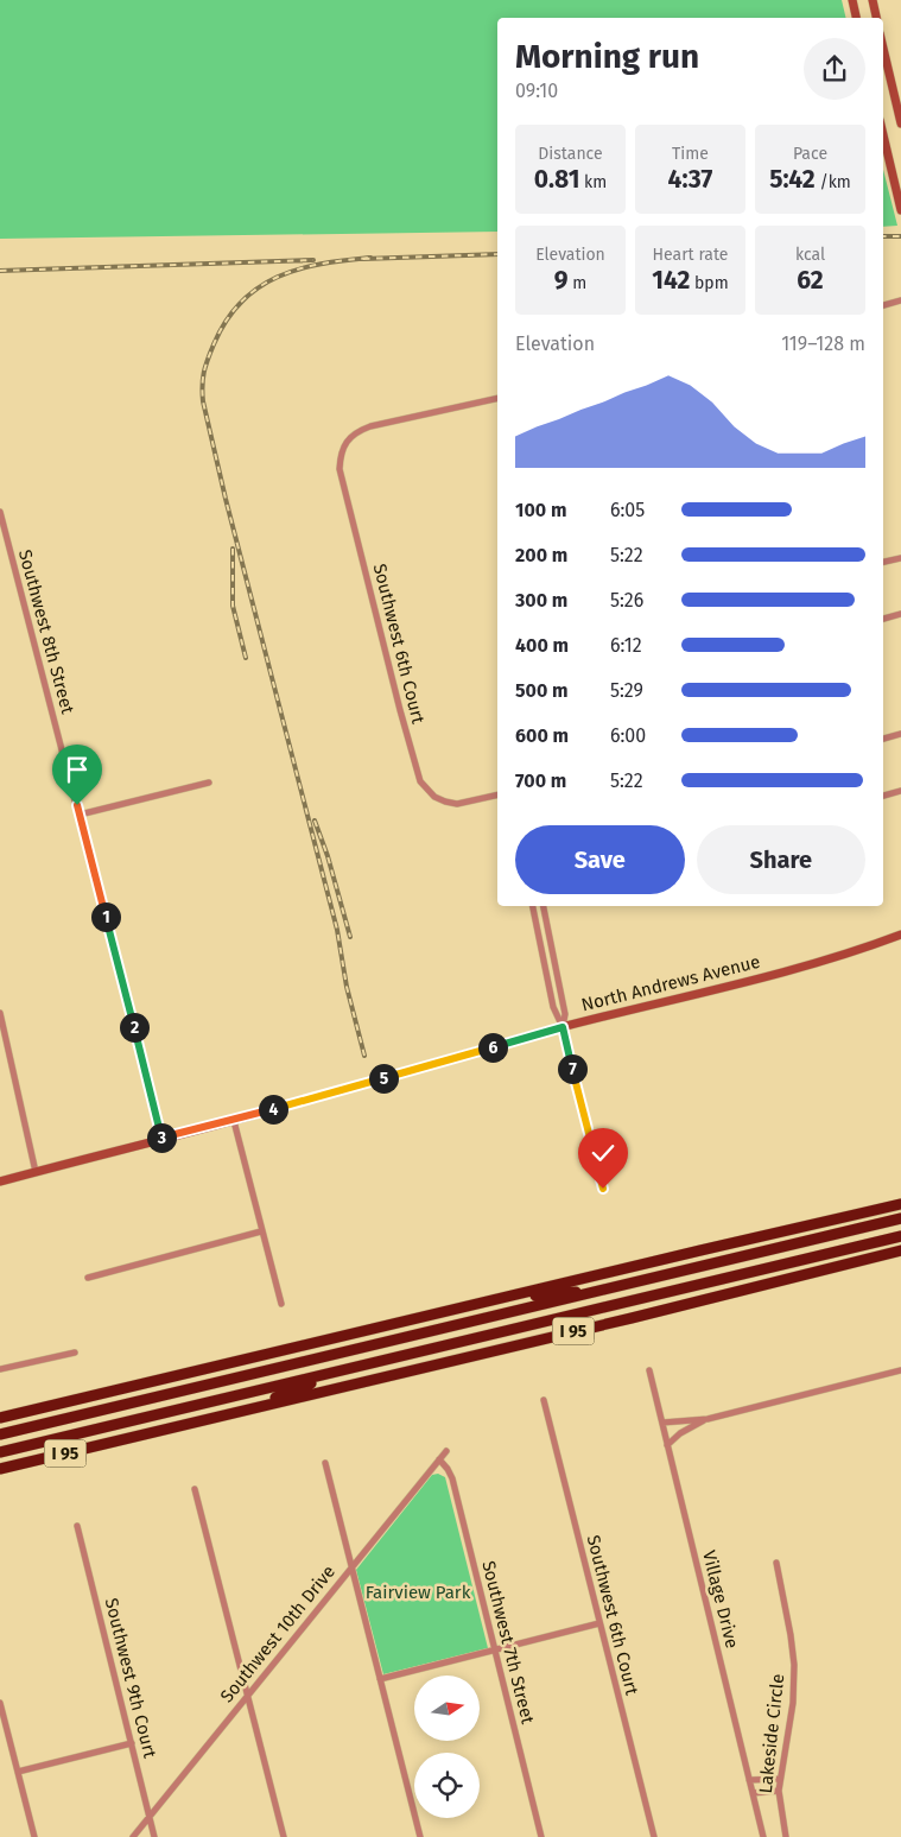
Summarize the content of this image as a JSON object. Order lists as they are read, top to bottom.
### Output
{
  "streets": {
    "highway": ["I 95"],
    "main road": ["North Andrews Avenue"],
    "street": [
      "Southwest 8th Street",
      "Southwest 6th Court",
      "Village Drive",
      "Southwest 10th Drive",
      "Southwest 7th Street",
      "Southwest 9th Court",
      "Lakeside Circle"
    ]
  },
  "crossings": [
    ["Southwest 8th Street", "North Andrews Avenue"],
    ["Southwest 10th Drive", "Southwest 7th Street"],
    ["Southwest 10th Drive", "Southwest 9th Court"]
  ],
  "parks": ["Fairview Park"],
  "north": "right",
  "page": {
    "heading": ["Morning run", "09:10"],
    "stats": [
      ["Distance", "0.81 km"],
      ["Time", "4:37"],
      ["Pace", "5:42 /km"],
      ["Elevation", "9 m"],
      ["Heart rate", "142 bpm"],
      ["kcal", "62"]
    ],
    "chart": ["Elevation", "119–128 m"],
    "list": [
      {
        "name": "100 m",
        "note": "6:05"
      },
      {
        "name": "200 m",
        "note": "5:22"
      },
      {
        "name": "300 m",
        "note": "5:26"
      },
      {
        "name": "400 m",
        "note": "6:12"
      },
      {
        "name": "500 m",
        "note": "5:29"
      },
      {
        "name": "600 m",
        "note": "6:00"
      },
      {
        "name": "700 m",
        "note": "5:22"
      }
    ],
    "buttons": ["Save", "Share"],
    "pins": [
      "1",
      "2",
      "6",
      "7",
      "5",
      "4",
      "3"
    ]
  }
}
